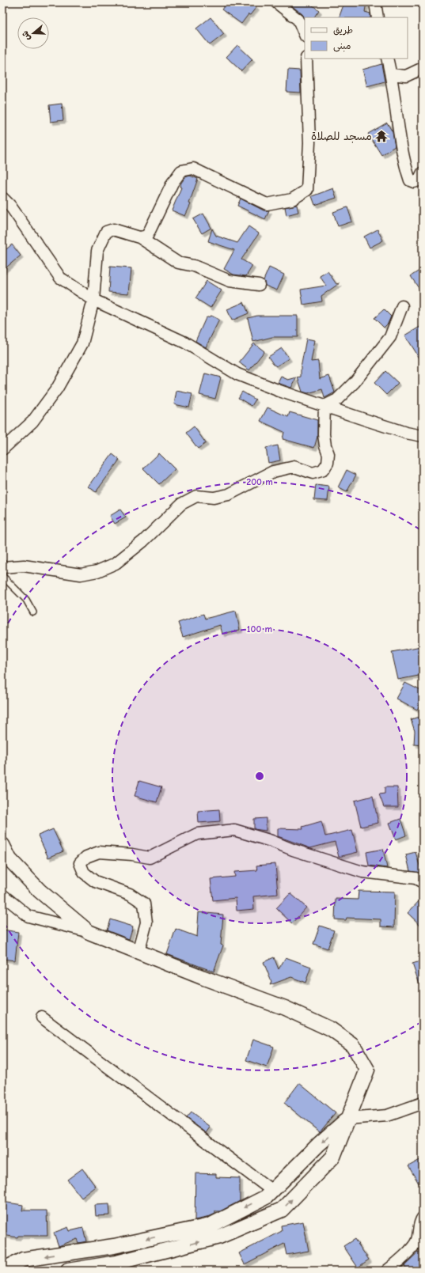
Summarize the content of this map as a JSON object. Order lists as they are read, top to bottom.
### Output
{
  "places": {
    "temple": ["مسجد للصلاة"]
  },
  "legend": ["طريق", "مبنى"],
  "north": "left",
  "rings": ["200 m", "100 m"]
}
